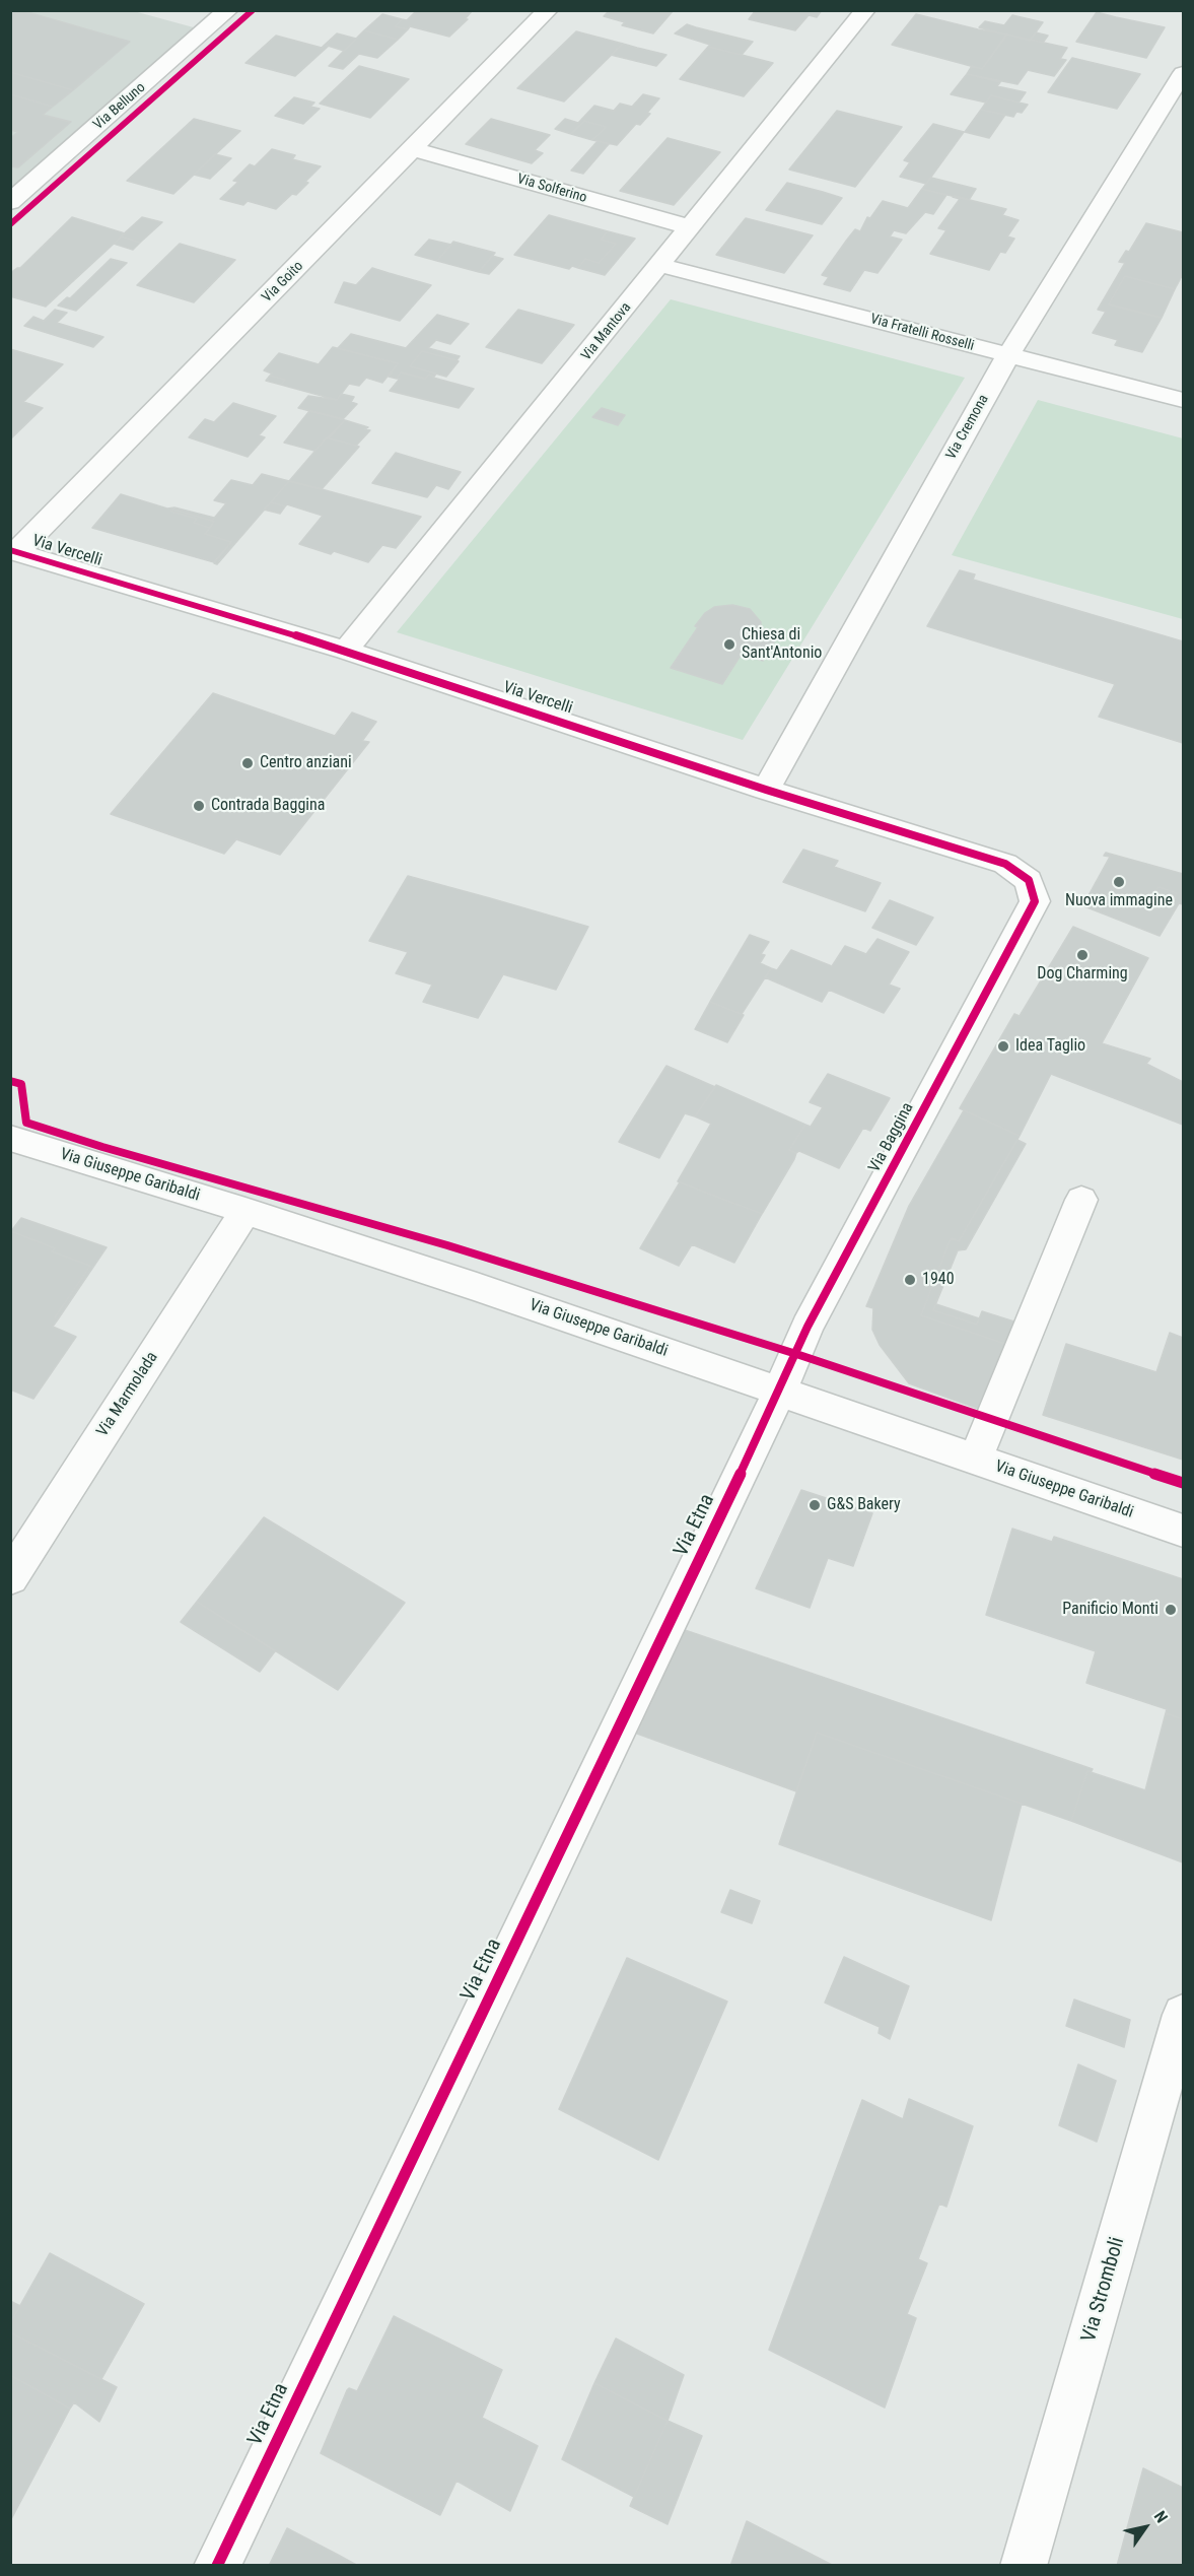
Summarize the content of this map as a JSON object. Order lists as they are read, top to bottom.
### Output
{
  "streets": {
    "street": [
      "Via Belluno",
      "Via Solferino",
      "Via Goito",
      "Via Mantova",
      "Via Fratelli Rosselli",
      "Via Cremona",
      "Via Vercelli",
      "Via Baggina",
      "Via Giuseppe Garibaldi",
      "Via Marmolada",
      "Via Etna",
      "Via Stromboli"
    ]
  },
  "crossings": [
    ["Via Solferino", "Via Goito"],
    ["Via Solferino", "Via Mantova"],
    ["Via Goito", "Via Vercelli"],
    ["Via Mantova", "Via Fratelli Rosselli"],
    ["Via Mantova", "Via Vercelli"],
    ["Via Fratelli Rosselli", "Via Cremona"],
    ["Via Cremona", "Via Vercelli"],
    ["Via Vercelli", "Via Baggina"],
    ["Via Baggina", "Via Giuseppe Garibaldi"],
    ["Via Baggina", "Via Etna"],
    ["Via Giuseppe Garibaldi", "Via Marmolada"],
    ["Via Giuseppe Garibaldi", "Via Etna"]
  ],
  "places": [
    "Chiesa di Sant'Antonio",
    "Centro anziani",
    "Contrada Baggina",
    "Nuova immagine",
    "Dog Charming",
    "Idea Taglio",
    "1940",
    "G&S Bakery",
    "Panificio Monti"
  ],
  "north": "top right"
}
